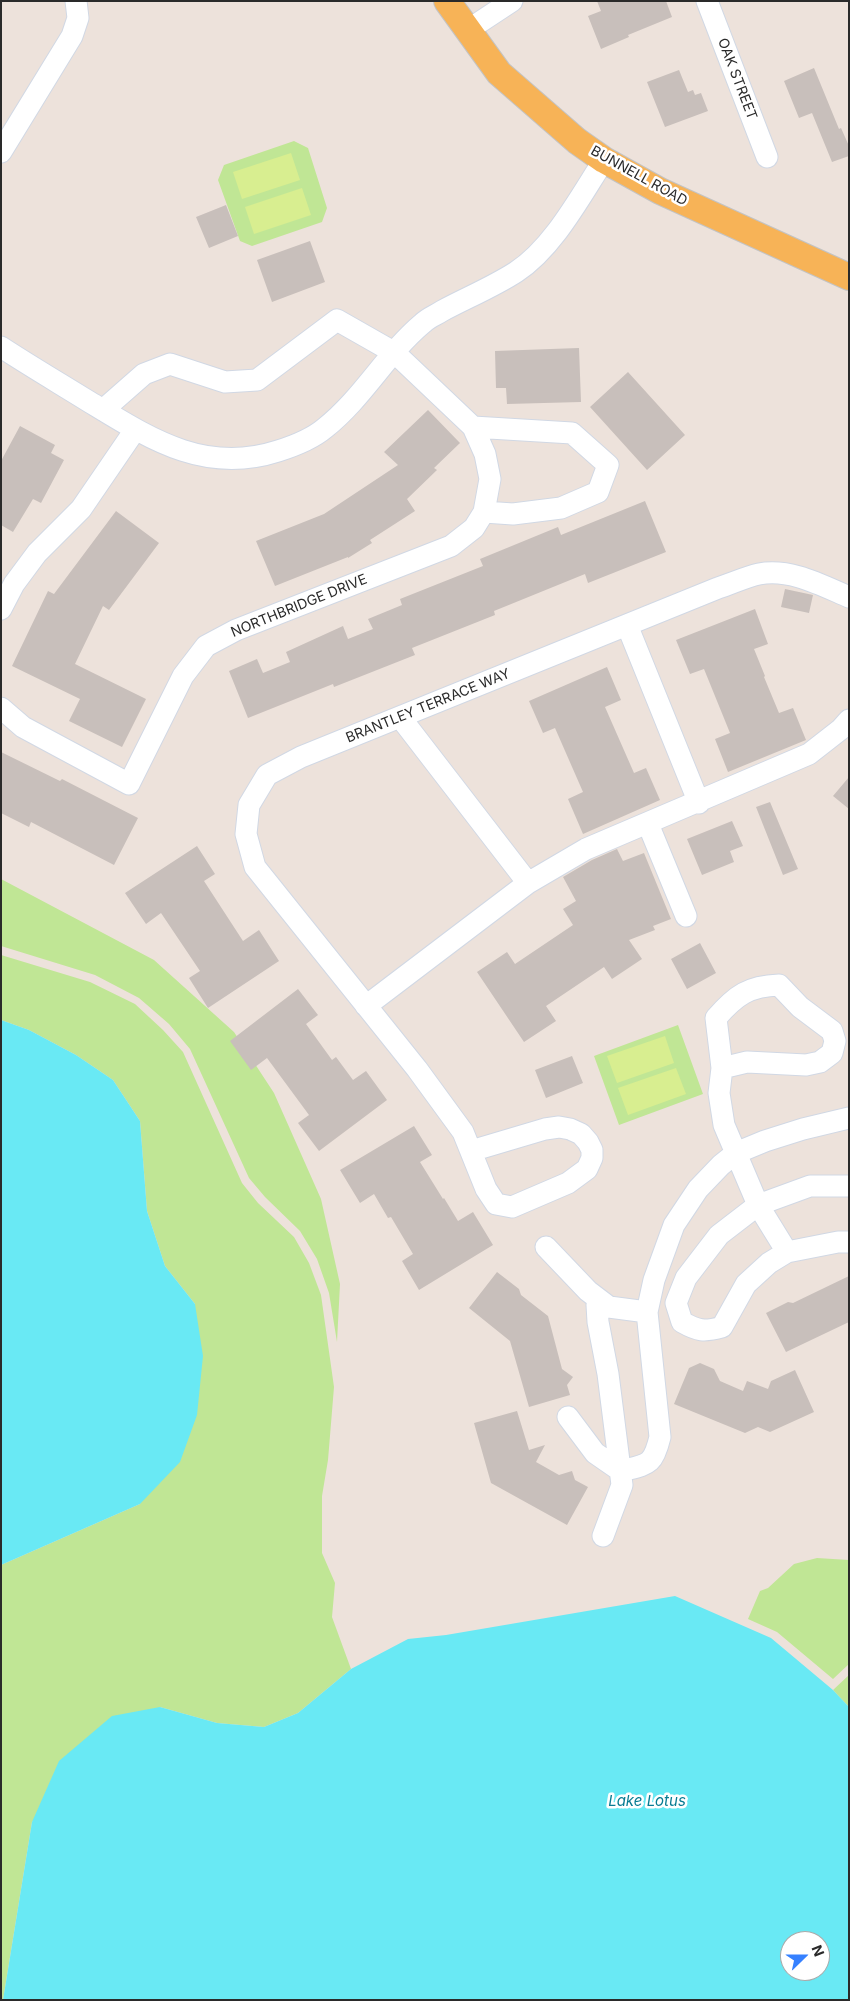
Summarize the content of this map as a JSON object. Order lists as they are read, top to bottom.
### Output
{
  "streets": {
    "main road": ["BUNNELL ROAD"],
    "street": ["OAK STREET", "NORTHBRIDGE DRIVE", "BRANTLEY TERRACE WAY"]
  },
  "water": ["Lake Lotus"],
  "north": "right"
}
